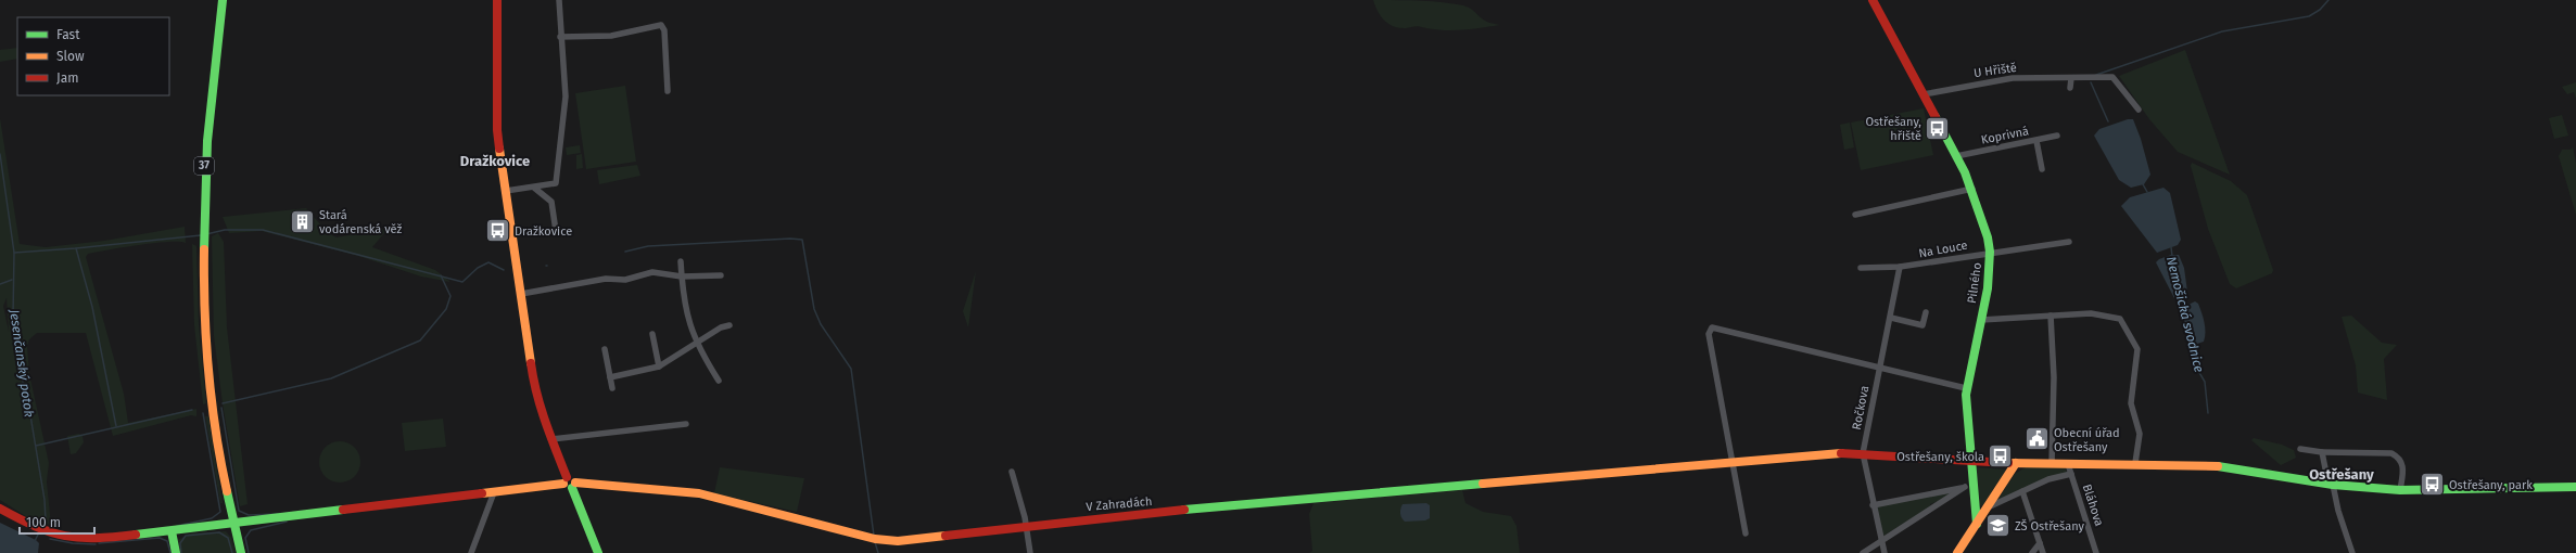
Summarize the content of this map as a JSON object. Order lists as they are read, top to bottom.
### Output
{
  "streets": {
    "street": [
      "U Hřiště",
      "Koprivná",
      "37",
      "Na Louce",
      "Pilného",
      "Ročkova",
      "V Zahradách",
      "Bláhova"
    ]
  },
  "crossings": [
    ["U Hřiště", "Pilného"],
    ["Koprivná", "Pilného"],
    ["Na Louce", "Pilného"],
    ["Na Louce", "Ročkova"],
    ["Pilného", "V Zahradách"],
    ["Ročkova", "V Zahradách"],
    ["V Zahradách", "Bláhova"]
  ],
  "districts": ["Dražkovice", "Ostřešany"],
  "water": ["Nemošická svodnice", "Jesenčanský potok"],
  "places": {
    "bus stop": [
      "Ostřešany, hřiště",
      "Dražkovice",
      "Ostřešany, škola",
      "Ostřešany, park"
    ],
    "building": ["Stará vodárenská věž"],
    "public building": ["Obecní úřad Ostřešany"],
    "school or university": ["ZŠ Ostřešany"]
  },
  "legend": ["Fast", "Slow", "Jam"],
  "scale_bar": "100 m"
}
